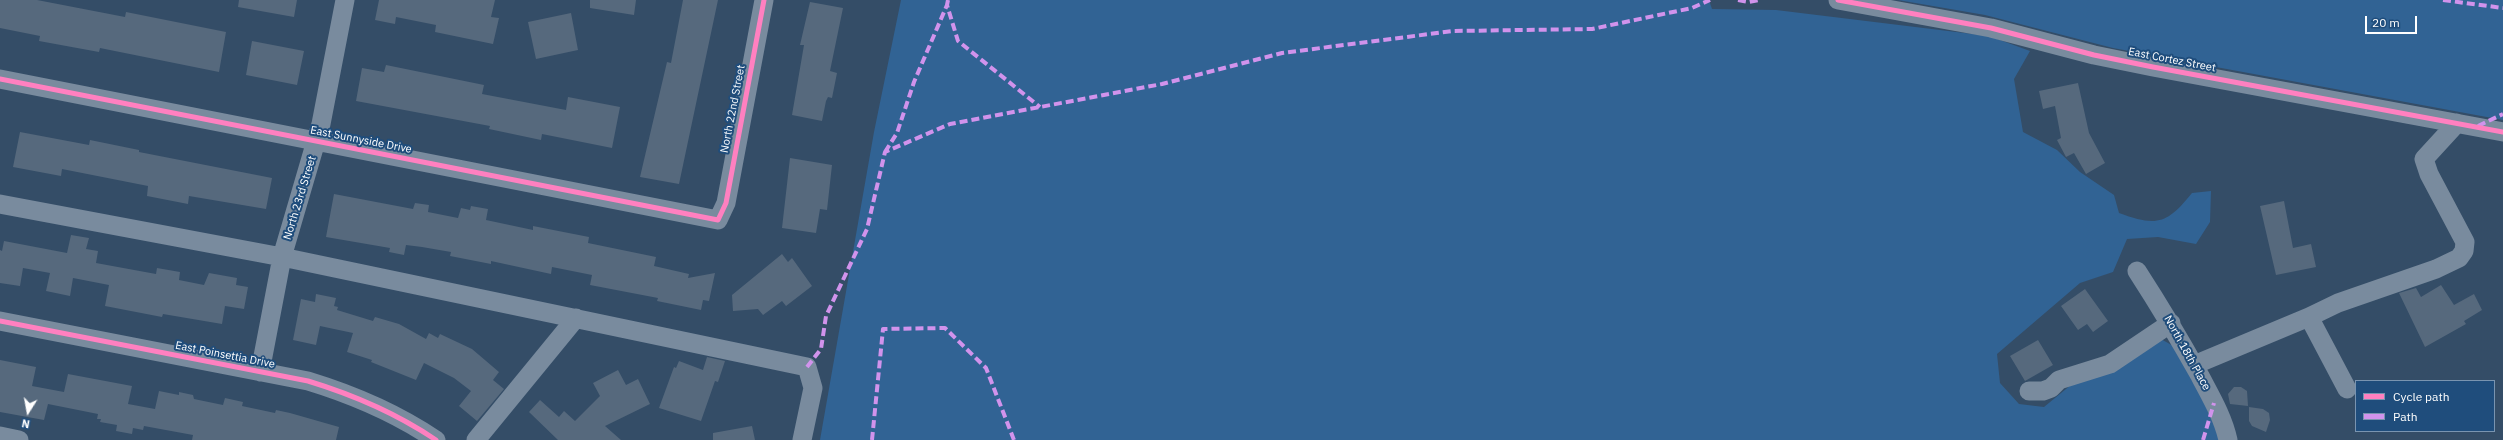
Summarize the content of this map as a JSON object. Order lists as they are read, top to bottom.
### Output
{
  "streets": {
    "street": [
      "East Cortez Street",
      "North 22nd Street",
      "East Sunnyside Drive",
      "North 23rd Street",
      "North 18th Place",
      "East Poinsettia Drive"
    ]
  },
  "crossings": [
    ["North 22nd Street", "East Sunnyside Drive"],
    ["East Sunnyside Drive", "North 23rd Street"],
    ["North 23rd Street", "East Poinsettia Drive"]
  ],
  "legend": ["Cycle path", "Path"],
  "scale_bar": "20 m",
  "north": "bottom"
}
